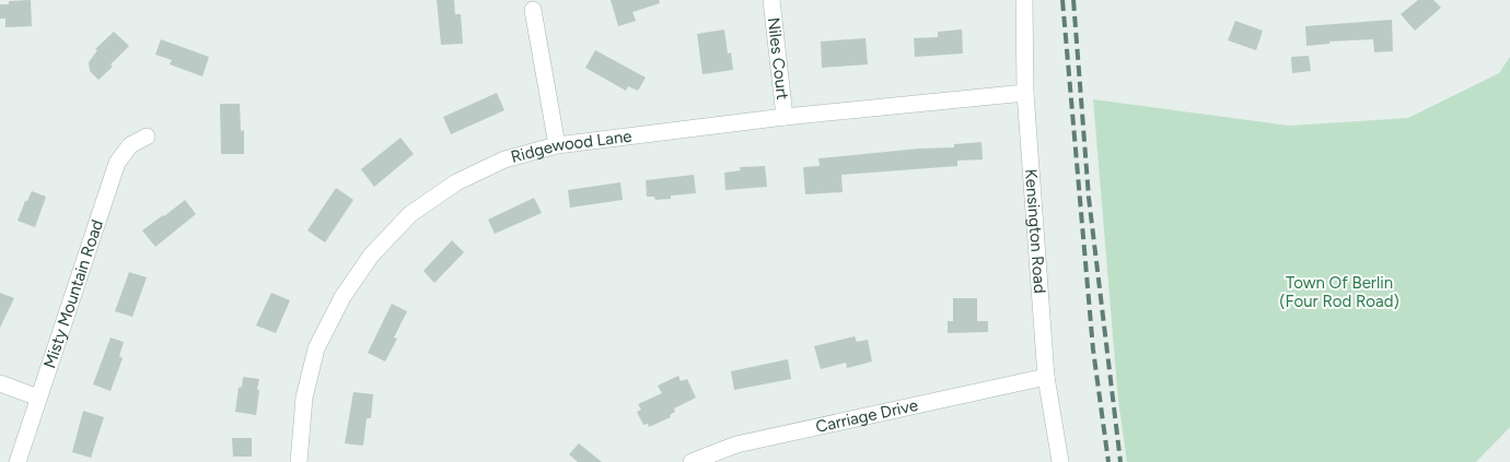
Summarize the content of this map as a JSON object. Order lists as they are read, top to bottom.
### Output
{
  "streets": {
    "street": [
      "Niles Court",
      "Ridgewood Lane",
      "Kensington Road",
      "Misty Mountain Road",
      "Carriage Drive"
    ]
  },
  "crossings": [
    ["Niles Court", "Ridgewood Lane"],
    ["Ridgewood Lane", "Kensington Road"],
    ["Kensington Road", "Carriage Drive"]
  ],
  "parks": ["Town Of Berlin (Four Rod Road)"]
}
